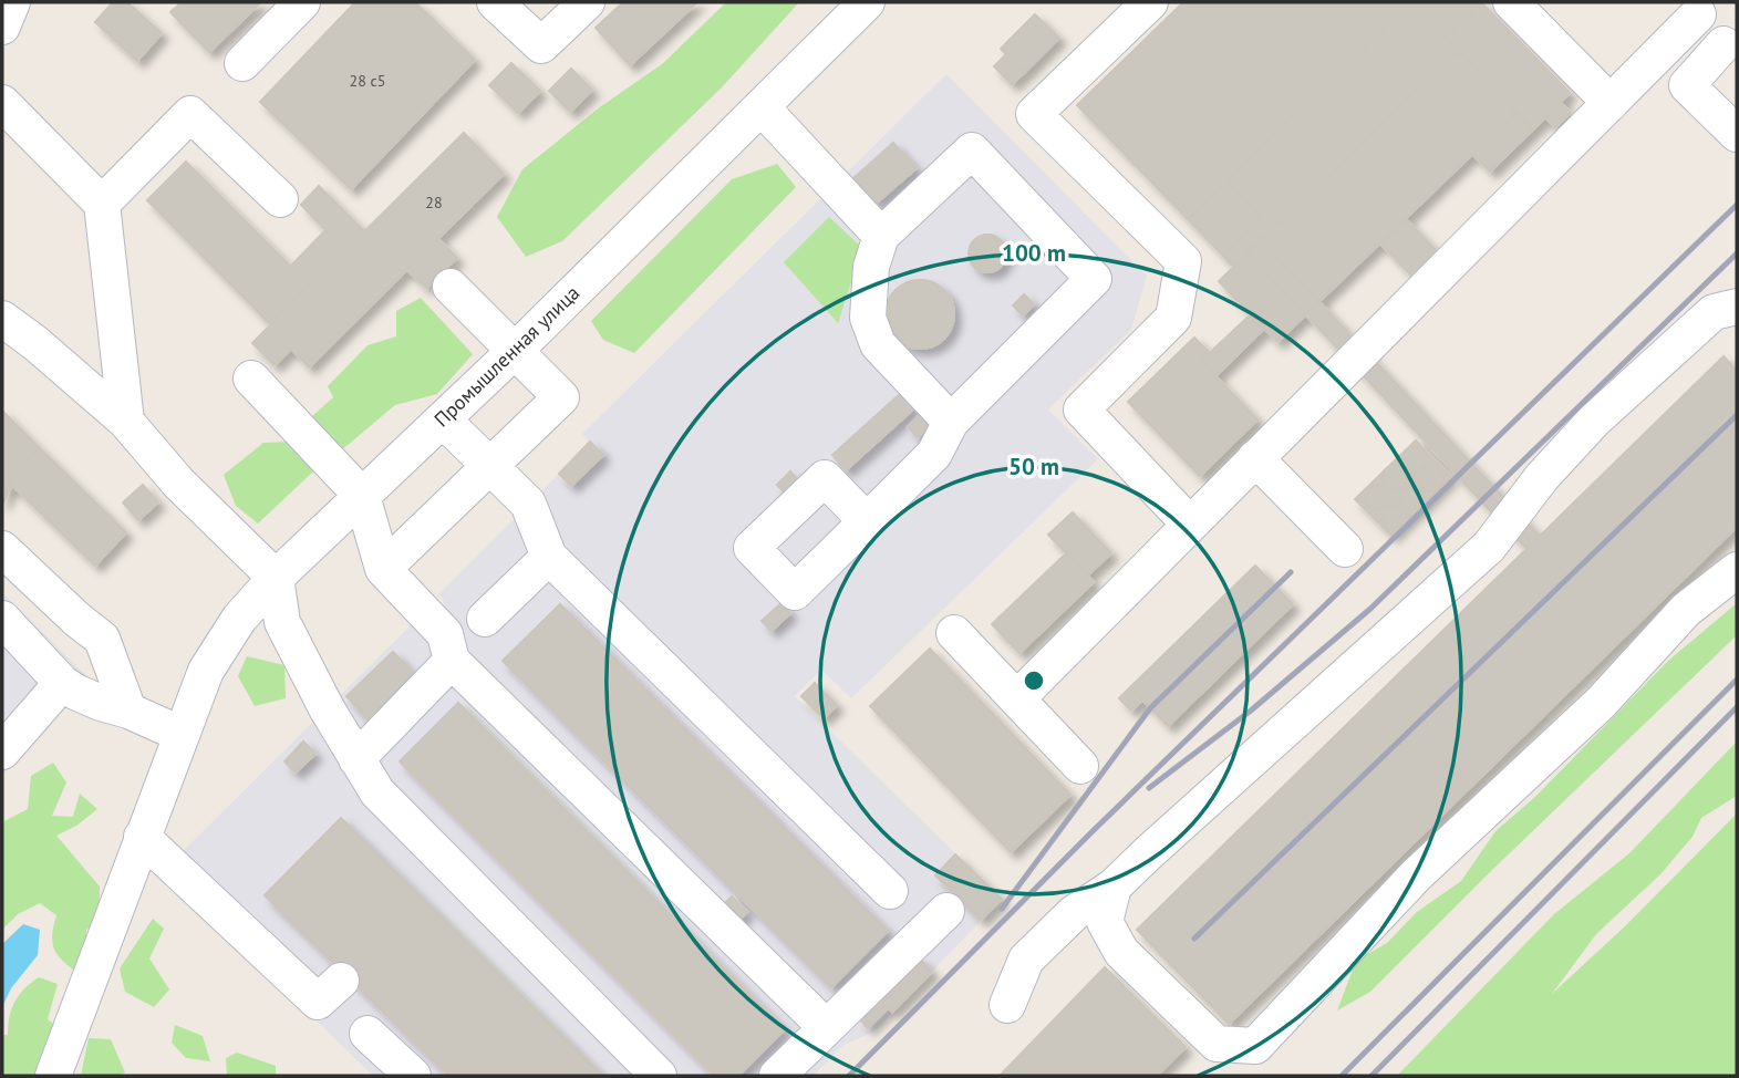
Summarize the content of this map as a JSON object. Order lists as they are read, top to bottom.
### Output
{
  "streets": {
    "street": ["Промышленная улица"]
  },
  "house_numbers": ["28 с5", "28"],
  "rings": ["100 m", "50 m"]
}
